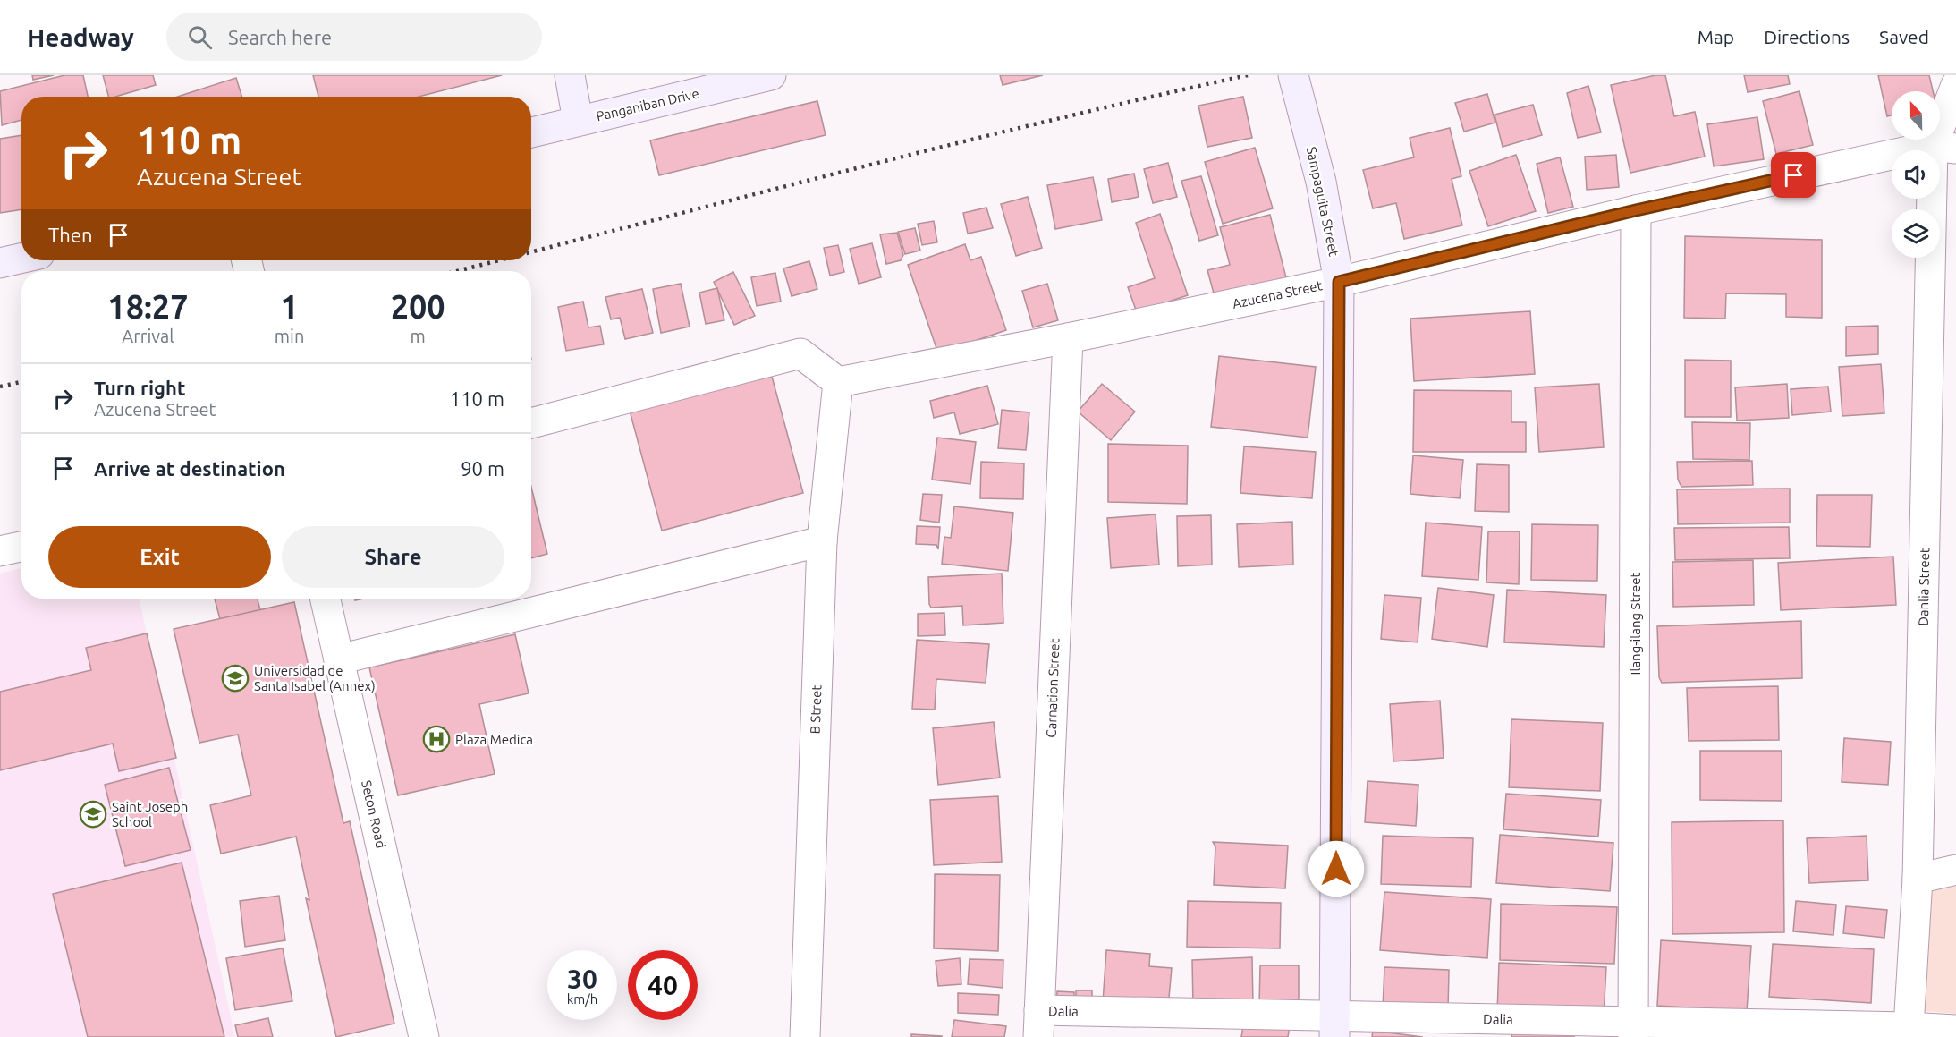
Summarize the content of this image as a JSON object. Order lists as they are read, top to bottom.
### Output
{
  "streets": {
    "street": [
      "Panganiban Drive",
      "Sampaguita Street",
      "Azucena Street",
      "Dahlia Street",
      "Ilang-ilang Street",
      "Carnation Street",
      "B Street",
      "Seton Road",
      "Dalia"
    ]
  },
  "crossings": [
    ["Sampaguita Street", "Azucena Street"],
    ["Sampaguita Street", "Dalia"],
    ["Azucena Street", "Dahlia Street"],
    ["Azucena Street", "Ilang-ilang Street"],
    ["Azucena Street", "Carnation Street"],
    ["Azucena Street", "B Street"],
    ["Dahlia Street", "Dalia"],
    ["Ilang-ilang Street", "Dalia"],
    ["Carnation Street", "Dalia"]
  ],
  "places": {
    "school or university": ["Universidad de Santa Isabel (Annex)", "Saint Joseph School"],
    "hospital": ["Plaza Medica"]
  },
  "north": "top",
  "page": {
    "header": "Headway",
    "search": "Search here",
    "nav": ["Map", "Directions", "Saved"],
    "turn": ["110 m", "Azucena Street"],
    "then": "Then",
    "eta": [
      "18:27",
      "Arrival",
      "1",
      "min",
      "200",
      "m"
    ],
    "list": [
      {
        "name": "Turn right",
        "note": "Azucena Street",
        "value": "110 m"
      },
      {
        "name": "Arrive at destination",
        "value": "90 m"
      }
    ],
    "buttons": ["Exit", "Share"],
    "speed": "30 km/h",
    "limit": "40"
  }
}
